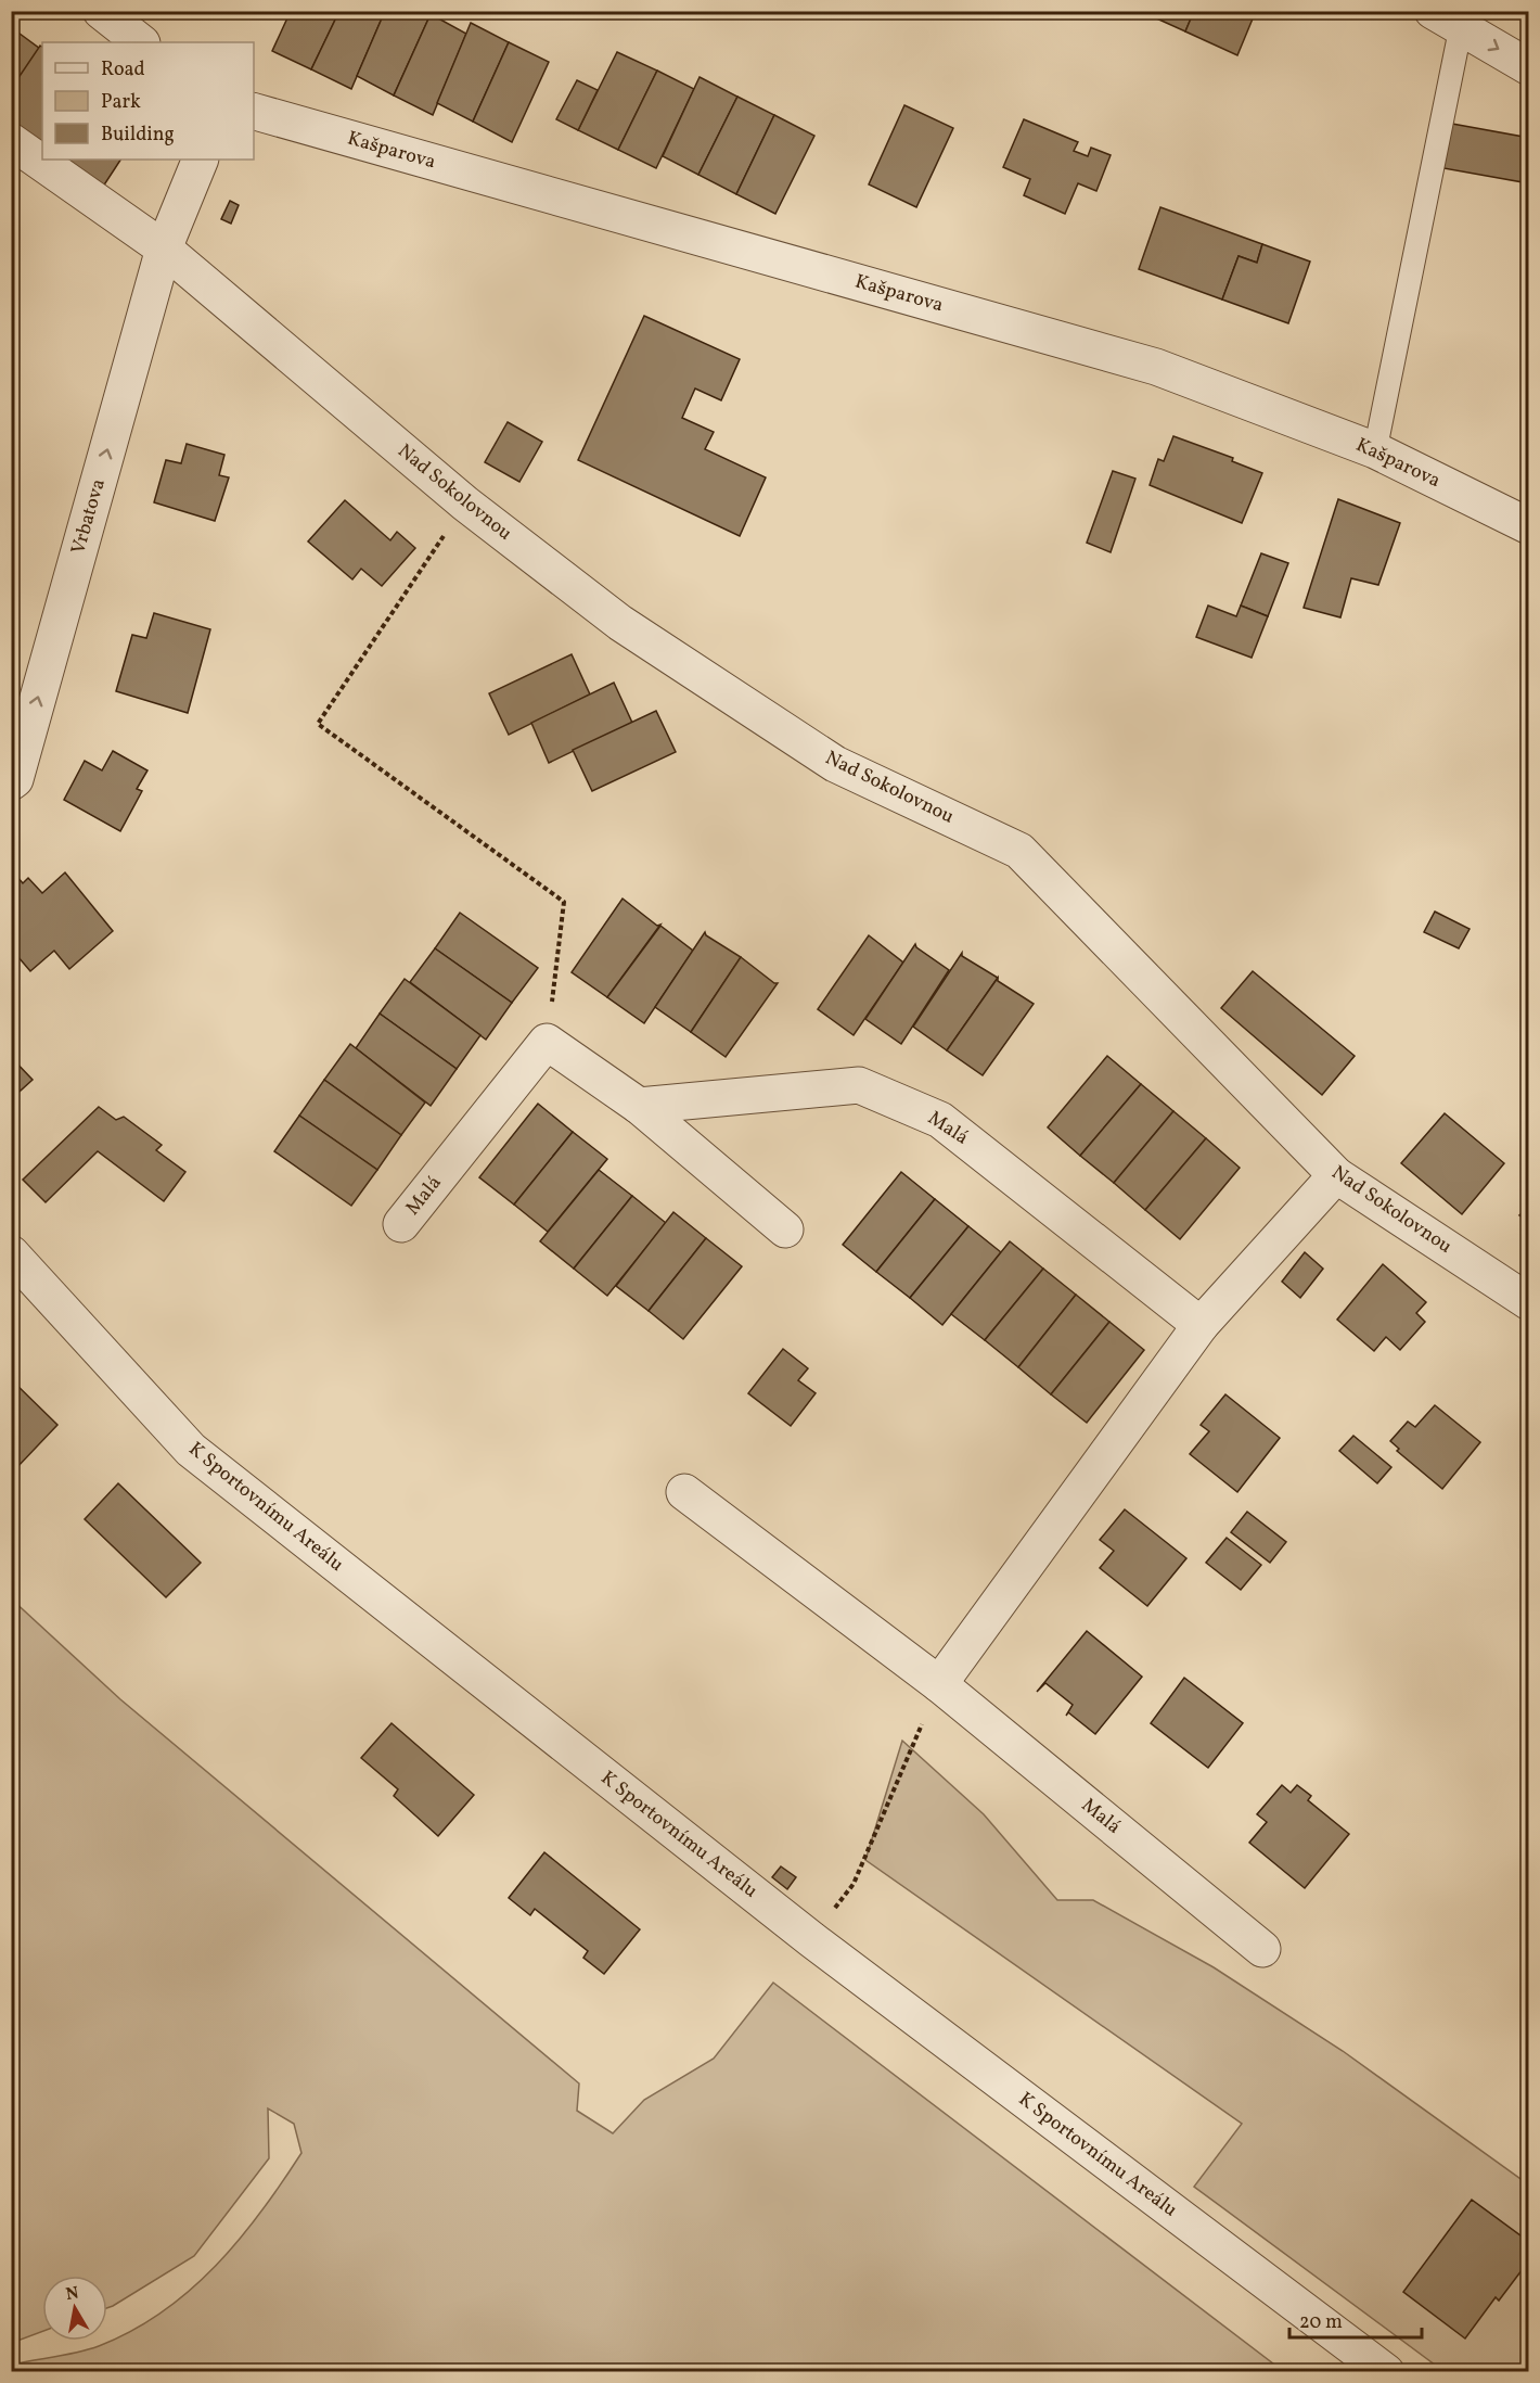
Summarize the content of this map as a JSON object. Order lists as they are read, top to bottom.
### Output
{
  "streets": {
    "street": [
      "Kašparova",
      "Nad Sokolovnou",
      "Vrbatova",
      "Malá",
      "K Sportovnímu Areálu"
    ]
  },
  "crossings": [
    ["Nad Sokolovnou", "Vrbatova"]
  ],
  "one_way": ["Vrbatova"],
  "legend": ["Road", "Park", "Building"],
  "scale_bar": "20 m",
  "north": "top"
}
